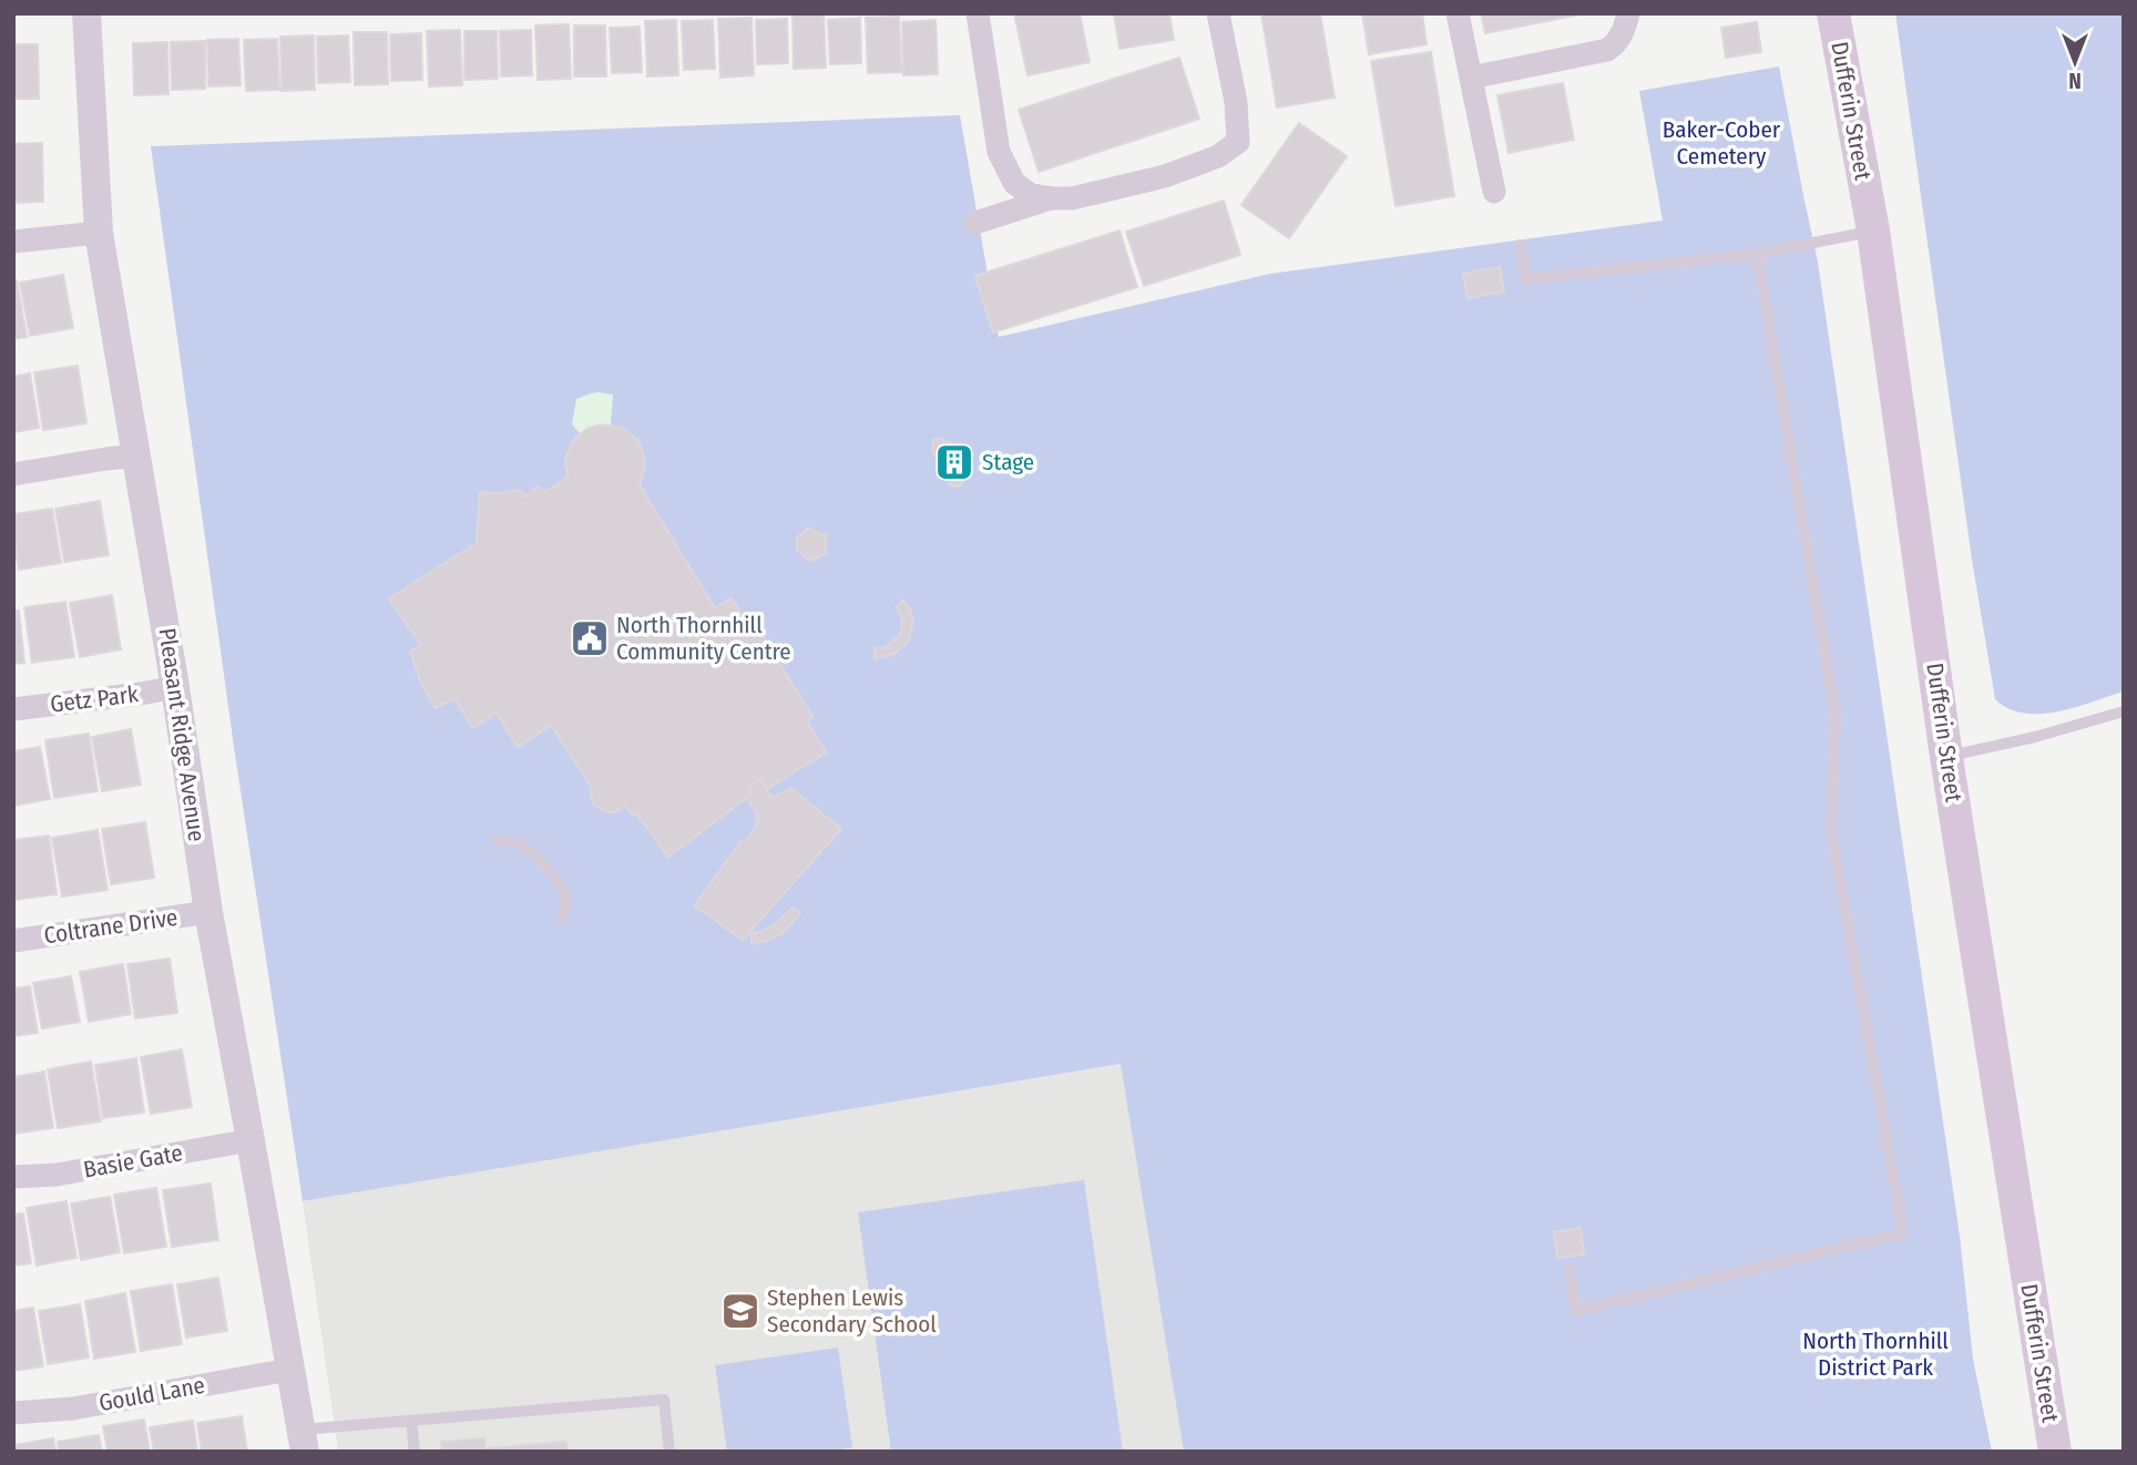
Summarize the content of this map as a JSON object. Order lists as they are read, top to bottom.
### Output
{
  "streets": {
    "main road": ["Dufferin Street"],
    "street": [
      "Getz Park",
      "Pleasant Ridge Avenue",
      "Coltrane Drive",
      "Basie Gate",
      "Gould Lane"
    ]
  },
  "crossings": [
    ["Getz Park", "Pleasant Ridge Avenue"],
    ["Pleasant Ridge Avenue", "Coltrane Drive"],
    ["Pleasant Ridge Avenue", "Basie Gate"],
    ["Pleasant Ridge Avenue", "Gould Lane"]
  ],
  "parks": ["Baker-Cober Cemetery", "North Thornhill District Park"],
  "places": {
    "building": ["Stage"],
    "public building": ["North Thornhill Community Centre"],
    "school or university": ["Stephen Lewis Secondary School"]
  },
  "north": "bottom"
}
